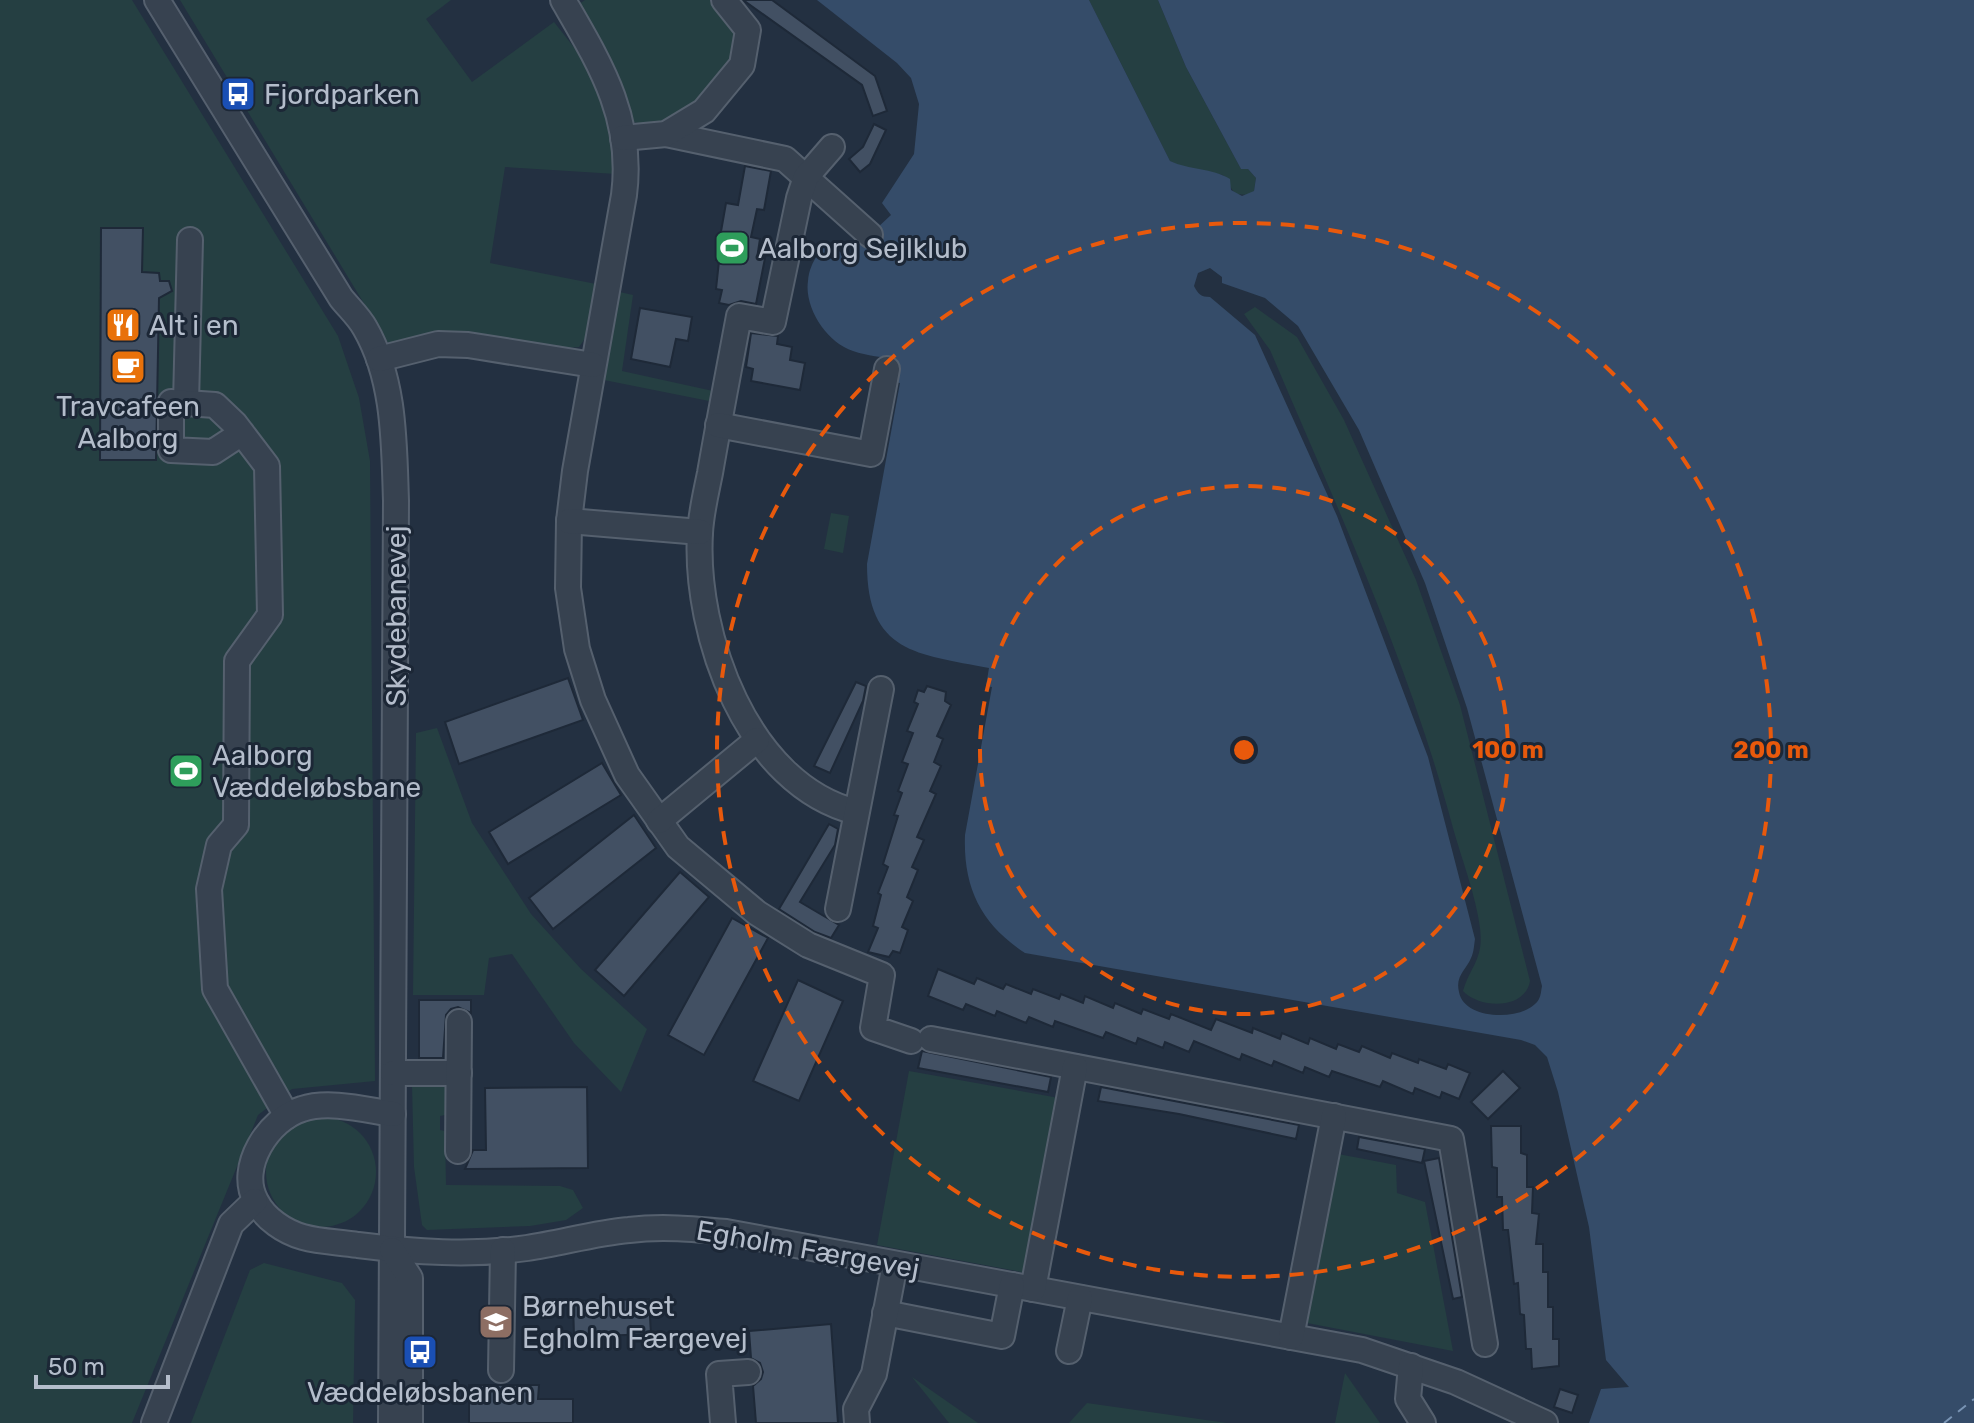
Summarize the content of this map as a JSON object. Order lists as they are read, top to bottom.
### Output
{
  "streets": {
    "street": ["Skydebanevej", "Egholm Færgevej"]
  },
  "crossings": [
    ["Skydebanevej", "Egholm Færgevej"]
  ],
  "places": {
    "bus stop": ["Fjordparken", "Væddeløbsbanen"],
    "sports": ["Aalborg Sejlklub", "Aalborg Væddeløbsbane"],
    "restaurant": ["Alt i en"],
    "cafe": ["Travcafeen Aalborg"],
    "school or university": ["Børnehuset Egholm Færgevej"]
  },
  "scale_bar": "50 m",
  "rings": ["100 m", "200 m"]
}
